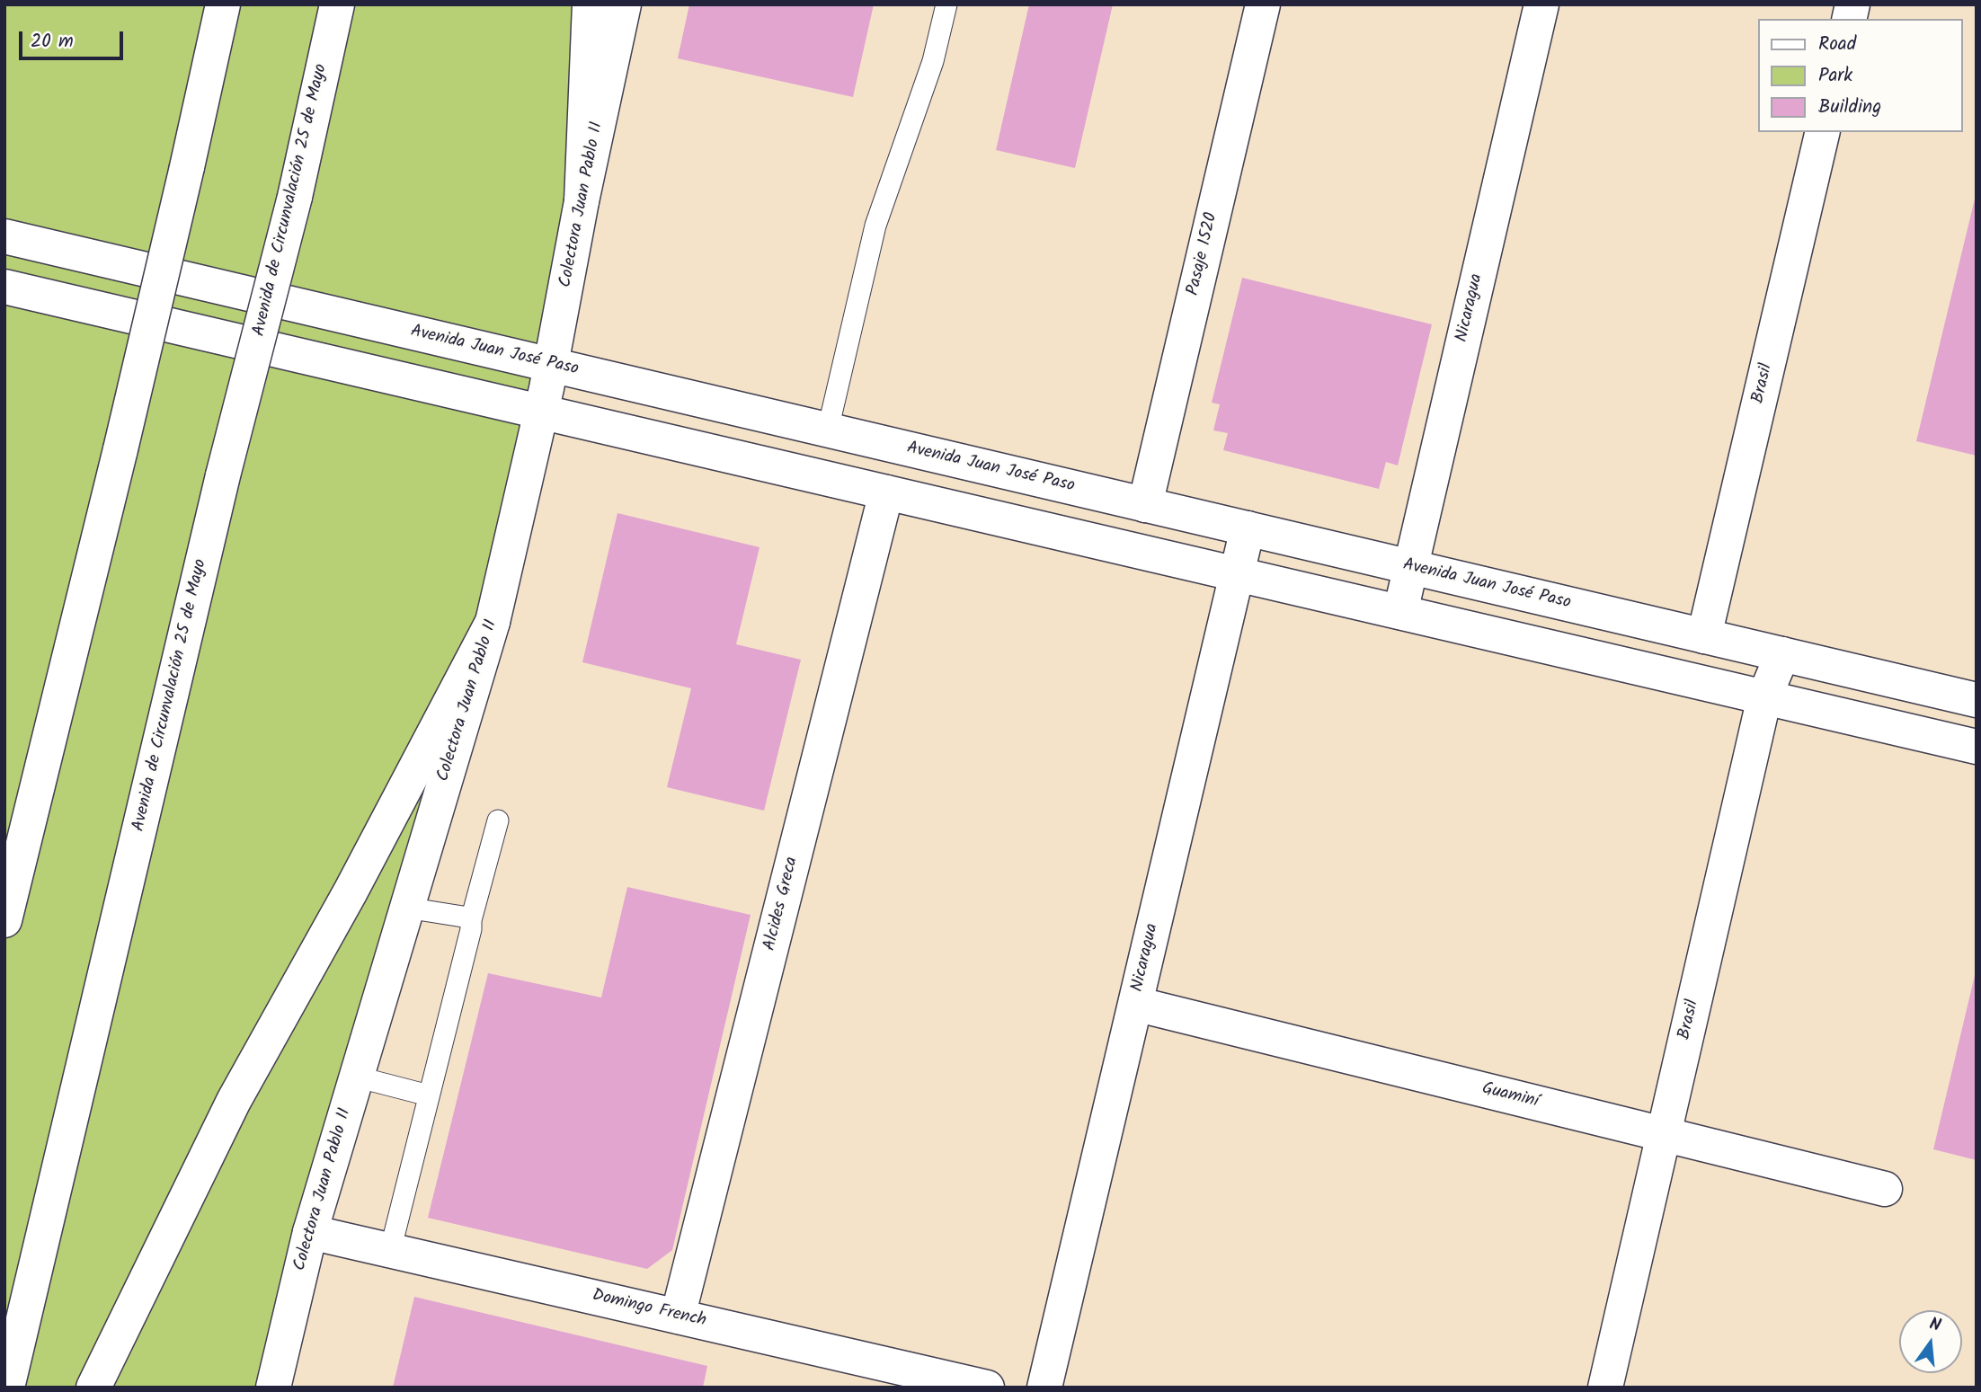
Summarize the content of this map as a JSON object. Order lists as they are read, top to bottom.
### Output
{
  "streets": {
    "main road": [
      "Avenida de Circunvalación 25 de Mayo",
      "Colectora Juan Pablo II",
      "Pasaje 1520",
      "Nicaragua",
      "Avenida Juan José Paso",
      "Brasil",
      "Alcides Greca",
      "Guaminí",
      "Domingo French"
    ]
  },
  "crossings": [
    ["Colectora Juan Pablo II", "Avenida Juan José Paso"],
    ["Colectora Juan Pablo II", "Domingo French"],
    ["Pasaje 1520", "Avenida Juan José Paso"],
    ["Nicaragua", "Avenida Juan José Paso"],
    ["Nicaragua", "Guaminí"],
    ["Avenida Juan José Paso", "Brasil"],
    ["Brasil", "Guaminí"],
    ["Alcides Greca", "Domingo French"]
  ],
  "legend": ["Road", "Park", "Building"],
  "scale_bar": "20 m",
  "north": "top"
}
